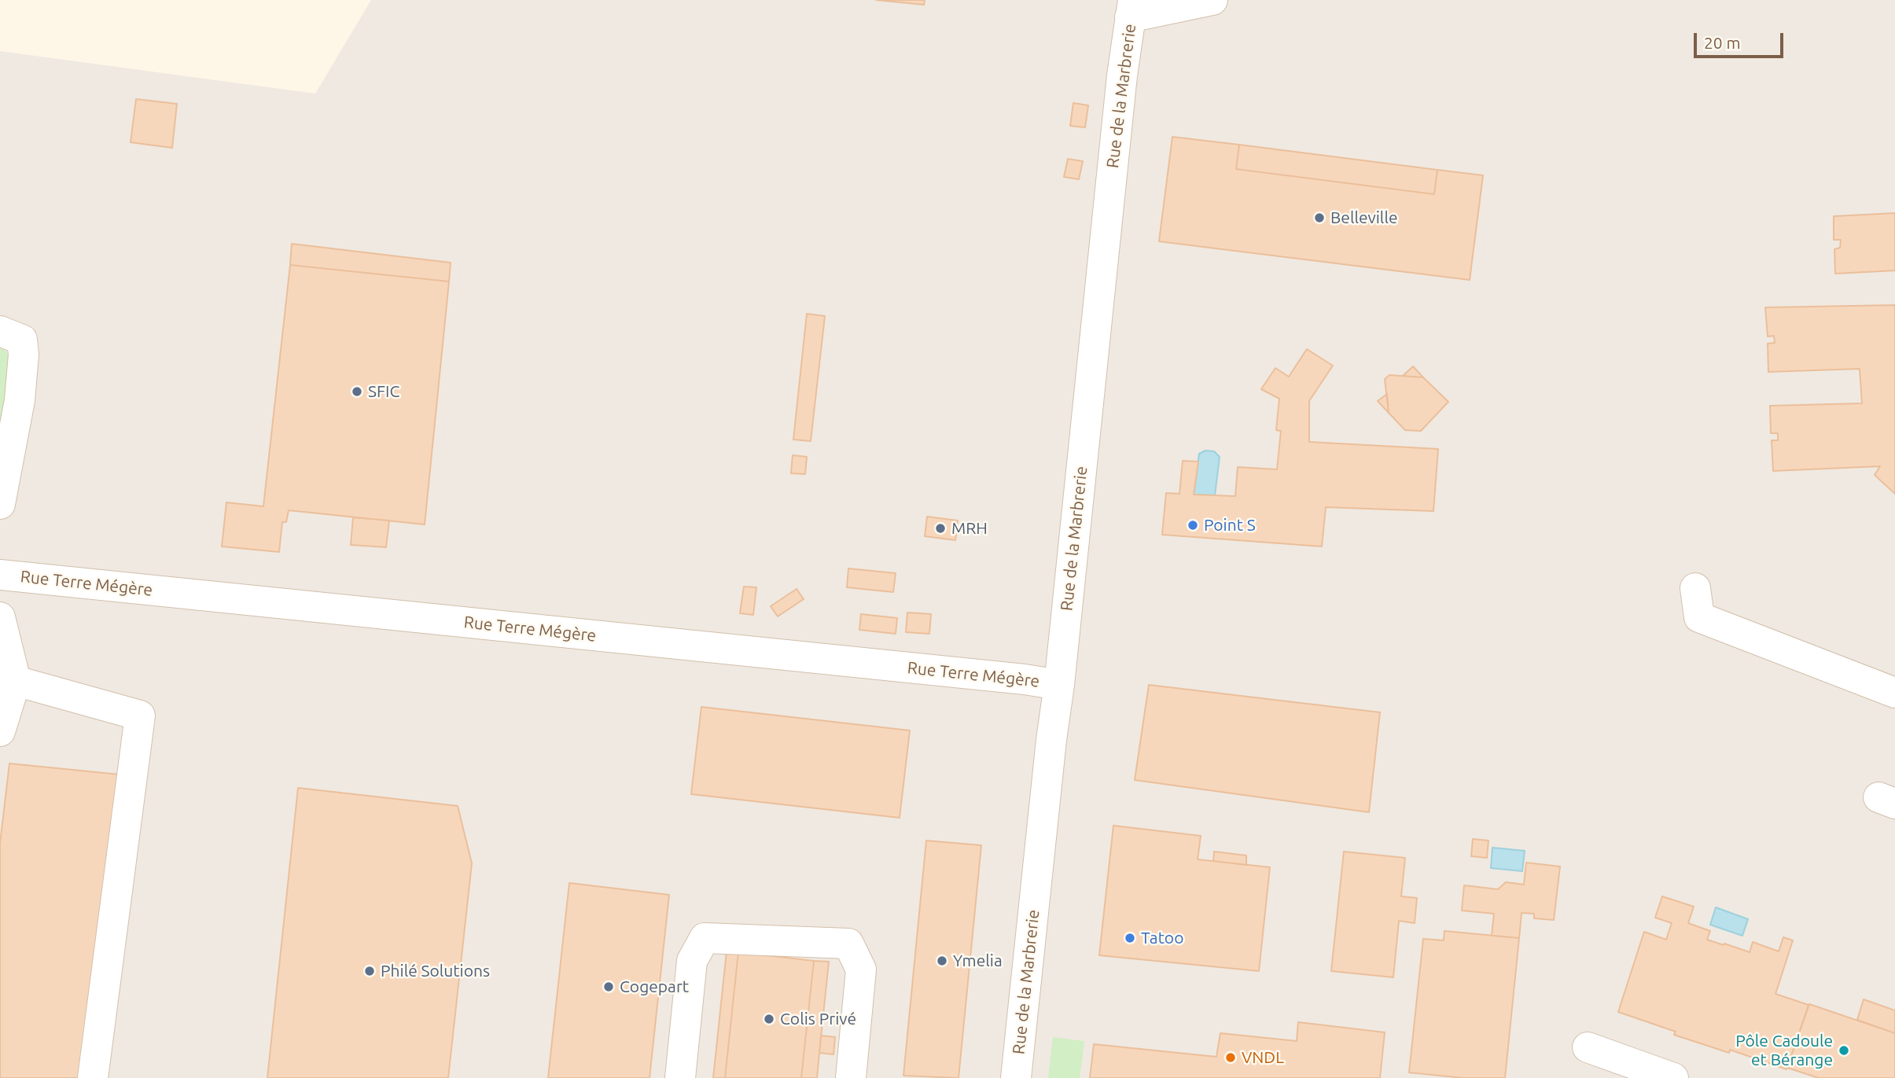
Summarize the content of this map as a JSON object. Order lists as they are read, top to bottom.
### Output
{
  "streets": {
    "street": ["Rue de la Marbrerie", "Rue Terre Mégère"]
  },
  "crossings": [
    ["Rue de la Marbrerie", "Rue Terre Mégère"]
  ],
  "places": [
    "Belleville",
    "SFIC",
    "Point S",
    "MRH",
    "Tatoo",
    "Ymelia",
    "Philé Solutions",
    "Cogepart",
    "Colis Privé",
    "Pôle Cadoule et Bérange",
    "VNDL"
  ],
  "scale_bar": "20 m"
}
